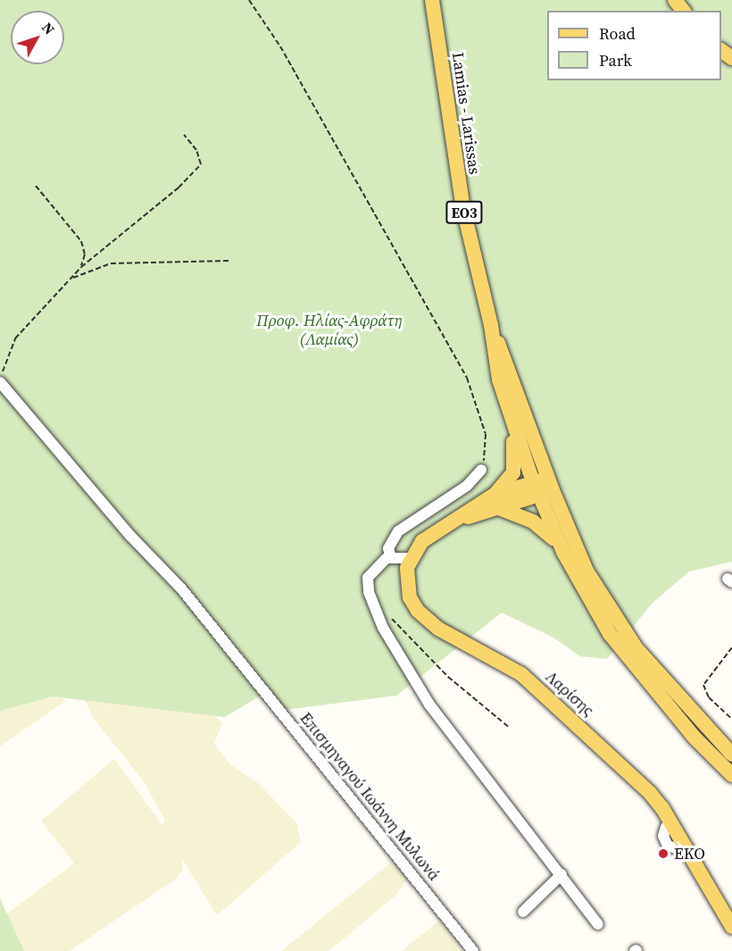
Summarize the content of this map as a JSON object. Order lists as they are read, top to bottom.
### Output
{
  "streets": {
    "main road": ["Lamias - Larissas", "ΕΟ3", "Λαρίσης"],
    "street": ["Επισμηναγού Ιωάννη Μυλωνά"]
  },
  "crossings": [
    ["Lamias - Larissas", "ΕΟ3"]
  ],
  "parks": ["Προφ. Ηλίας-Αφράτη (Λαμίας)"],
  "places": ["EKO"],
  "legend": ["Road", "Park"],
  "north": "top right"
}
